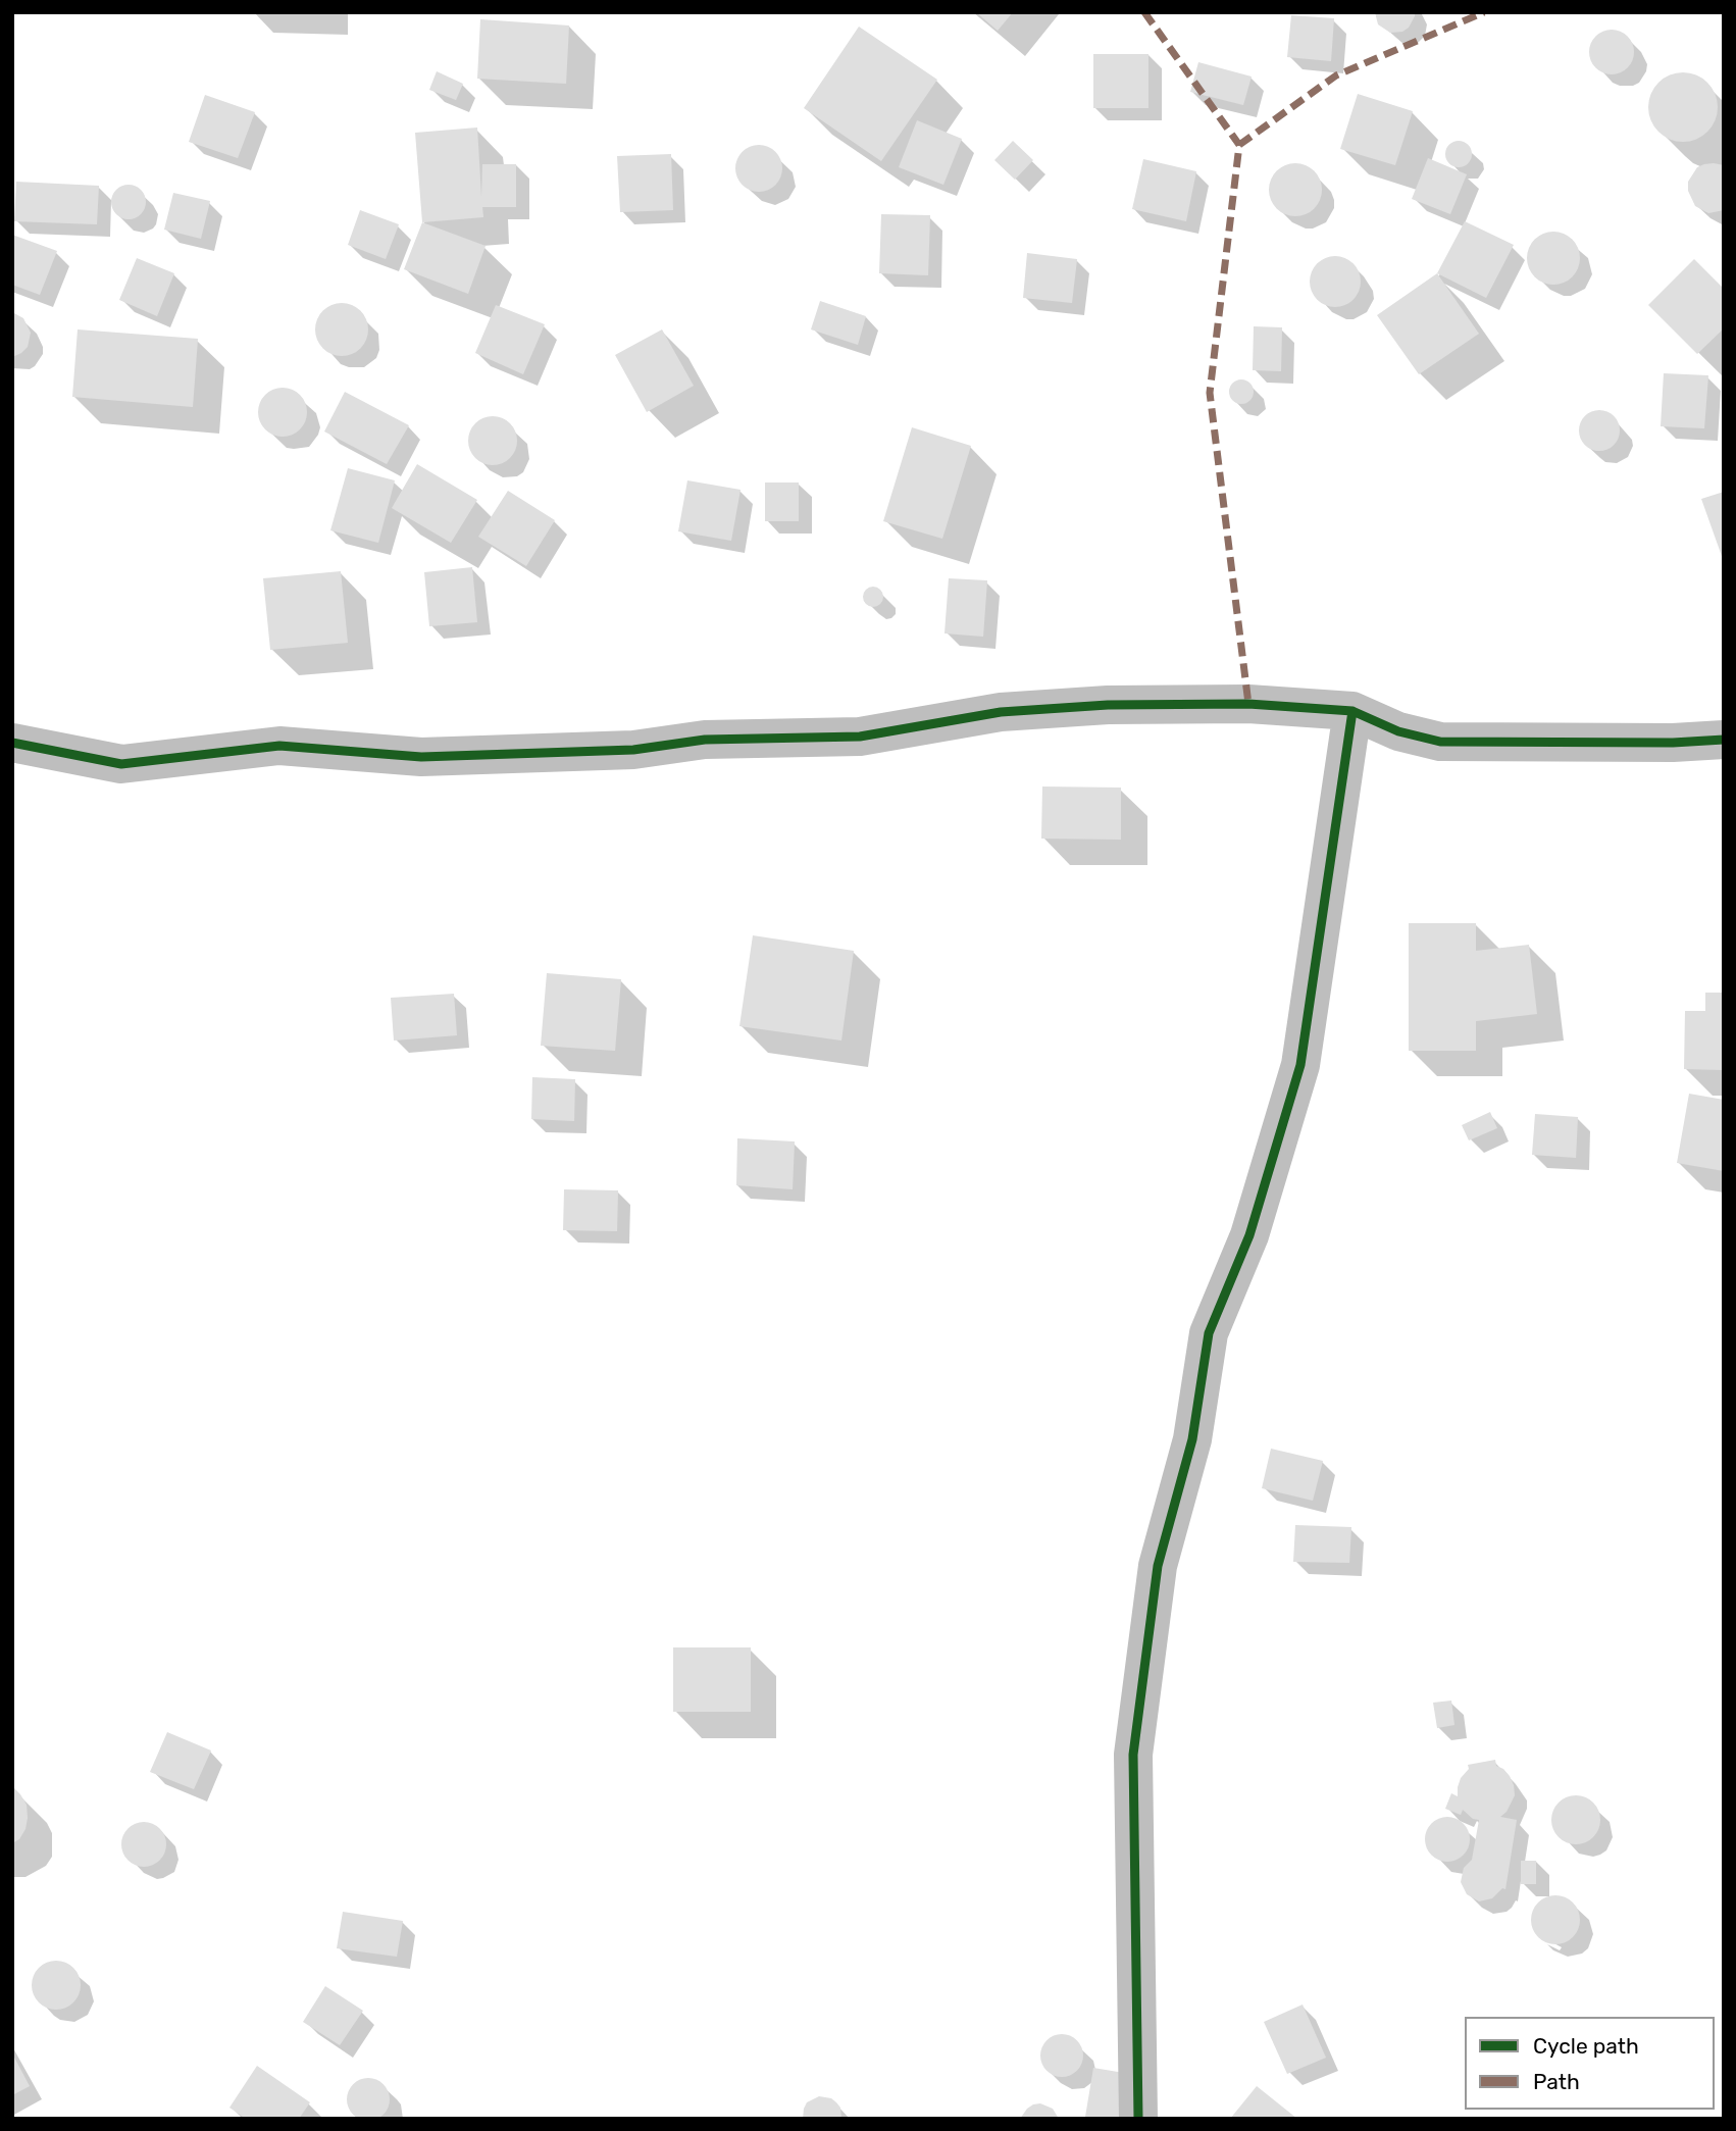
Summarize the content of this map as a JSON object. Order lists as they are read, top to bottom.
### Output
{
  "legend": ["Cycle path", "Path"]
}
